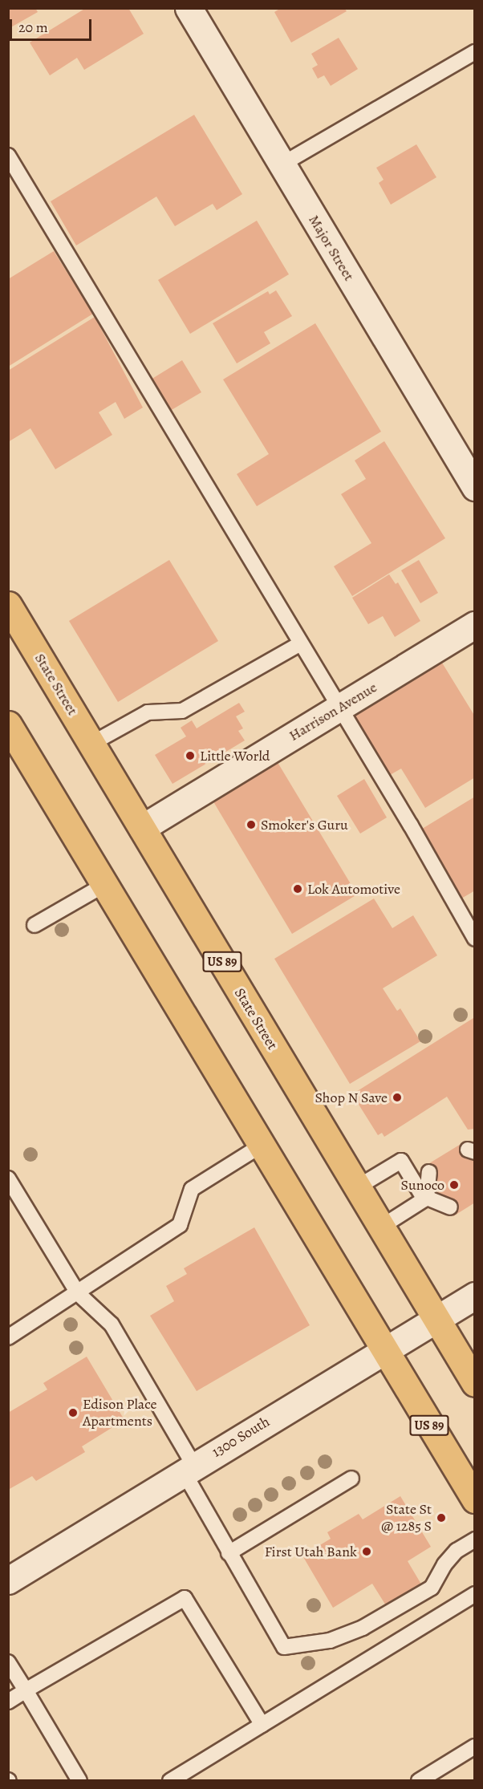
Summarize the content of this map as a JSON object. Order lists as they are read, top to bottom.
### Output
{
  "streets": {
    "main road": ["State Street", "US 89"],
    "street": ["Major Street", "Harrison Avenue", "1300 South"]
  },
  "crossings": [
    ["State Street", "Harrison Avenue"],
    ["State Street", "1300 South"],
    ["US 89", "1300 South"]
  ],
  "places": [
    "Little World",
    "Smoker's Guru",
    "Lok Automotive",
    "Shop N Save",
    "Sunoco",
    "Edison Place Apartments",
    "State St @ 1285 S",
    "First Utah Bank"
  ],
  "scale_bar": "20 m"
}
